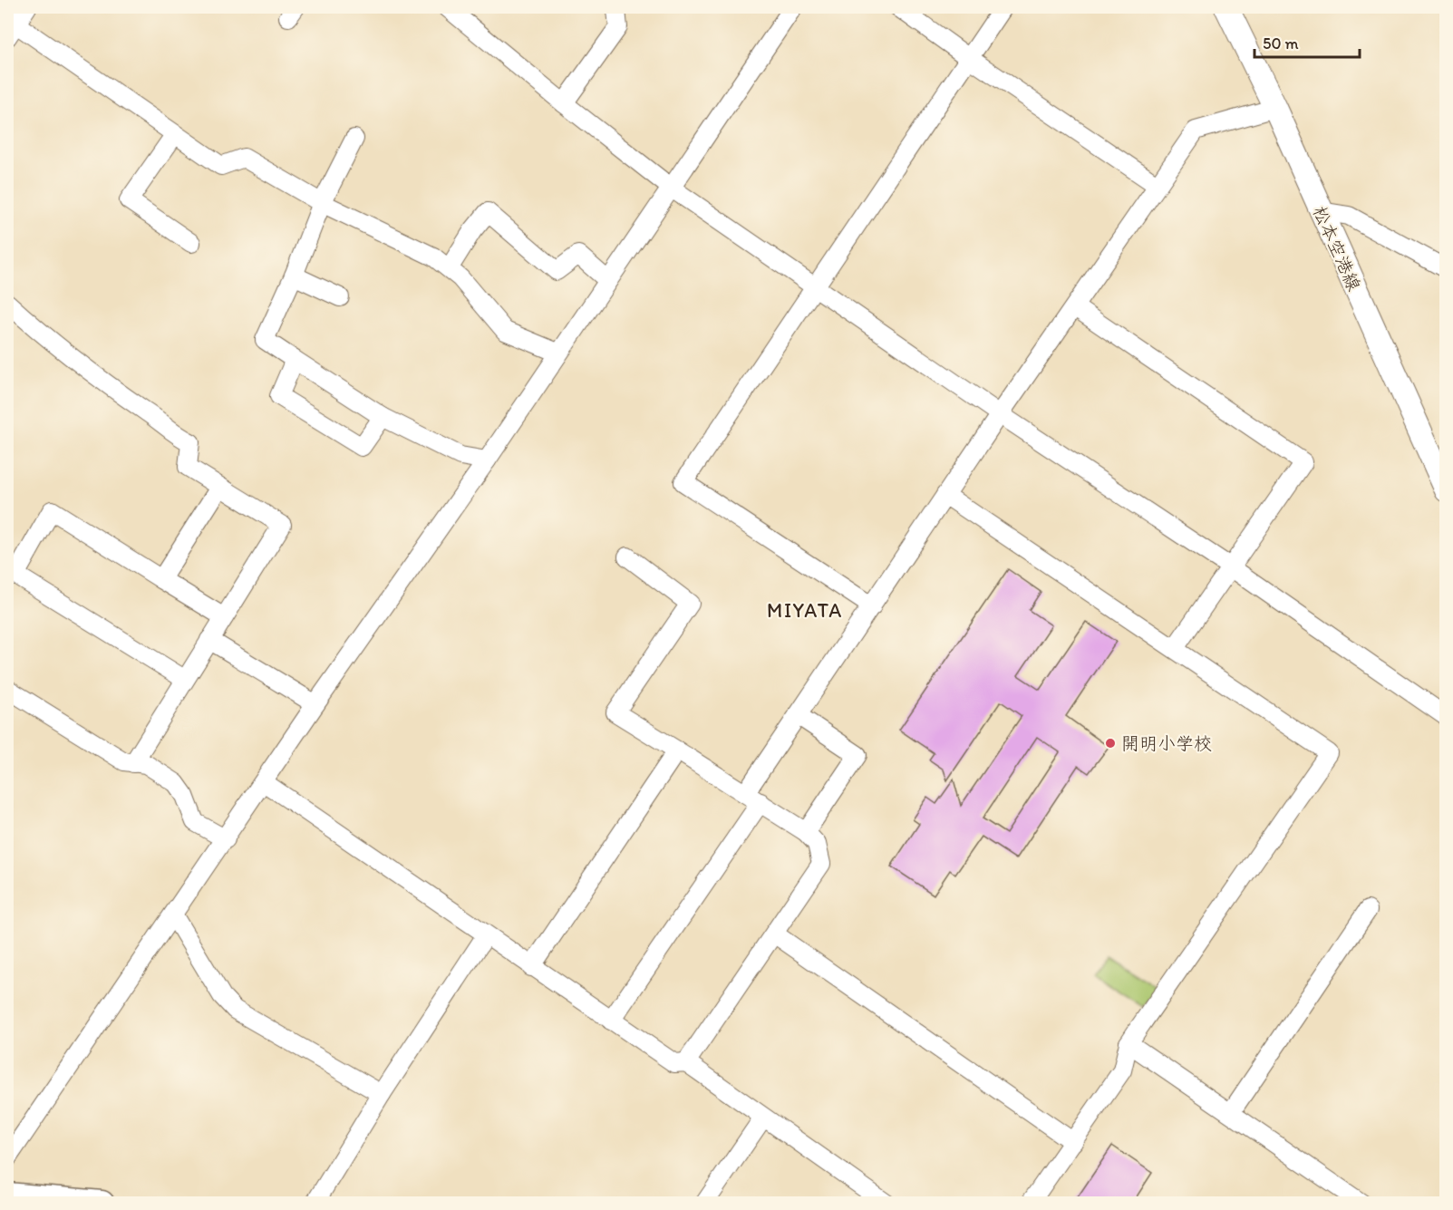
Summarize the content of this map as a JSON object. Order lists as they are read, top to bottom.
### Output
{
  "streets": {
    "main road": ["松本空港線"]
  },
  "districts": ["MIYATA"],
  "places": ["開明小学校"],
  "scale_bar": "50 m"
}
